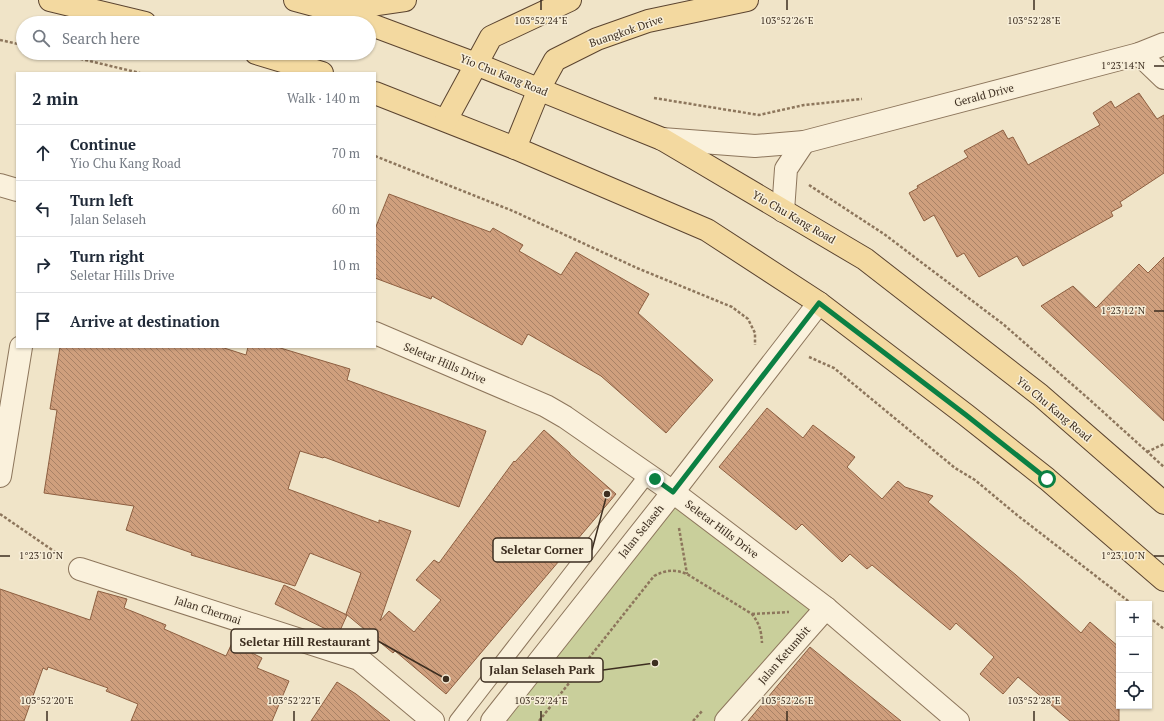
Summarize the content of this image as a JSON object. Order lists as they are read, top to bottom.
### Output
{
  "streets": {
    "main road": ["Buangkok Drive", "Yio Chu Kang Road"],
    "street": [
      "Gerald Drive",
      "Seletar Hills Drive",
      "Jalan Selaseh",
      "Jalan Chermai",
      "Jalan Ketumbit"
    ]
  },
  "crossings": [
    ["Buangkok Drive", "Yio Chu Kang Road"],
    ["Yio Chu Kang Road", "Gerald Drive"],
    ["Seletar Hills Drive", "Jalan Selaseh"],
    ["Seletar Hills Drive", "Jalan Ketumbit"]
  ],
  "places": ["Seletar Corner", "Jalan Selaseh Park", "Seletar Hill Restaurant"],
  "page": {
    "search": "Search here",
    "heading": ["2 min", "Walk · 140 m"],
    "list": [
      ["Continue", "Yio Chu Kang Road", "70 m"],
      ["Turn left", "Jalan Selaseh", "60 m"],
      ["Turn right", "Seletar Hills Drive", "10 m"],
      "Arrive at destination"
    ],
    "map_buttons": ["+", "−"]
  },
  "coordinates": [
    "103°52'24\"E",
    "103°52'26\"E",
    "103°52'28\"E",
    "1°23'14\"N",
    "1°23'12\"N",
    "1°23'10\"N",
    "103°52'20\"E",
    "103°52'22\"E"
  ]
}
